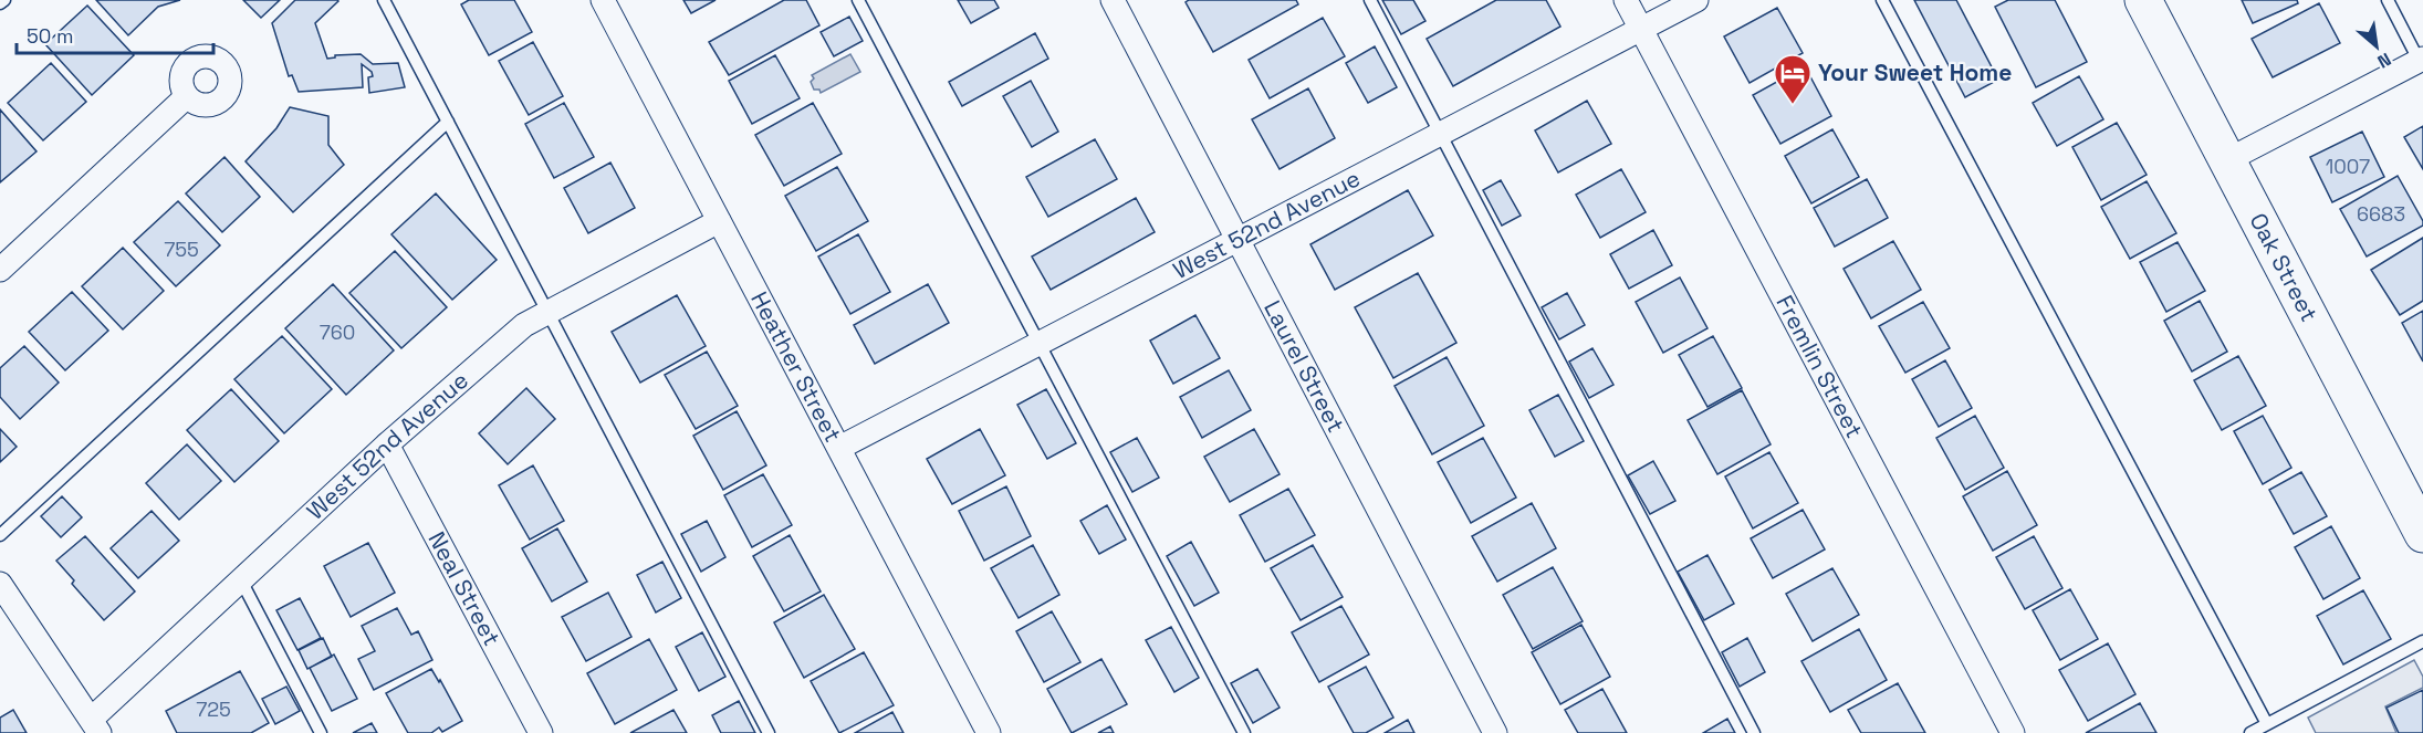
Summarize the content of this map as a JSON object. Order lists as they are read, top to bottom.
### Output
{
  "streets": {
    "main road": ["Oak Street"],
    "street": [
      "West 52nd Avenue",
      "Heather Street",
      "Laurel Street",
      "Fremlin Street",
      "Neal Street"
    ]
  },
  "crossings": [
    ["West 52nd Avenue", "Heather Street"],
    ["West 52nd Avenue", "Laurel Street"],
    ["West 52nd Avenue", "Fremlin Street"],
    ["West 52nd Avenue", "Neal Street"]
  ],
  "places": {
    "hotel": ["Your Sweet Home"]
  },
  "house_numbers": [
    "1007",
    "6683",
    "755",
    "760",
    "725"
  ],
  "scale_bar": "50 m",
  "north": "bottom right"
}
